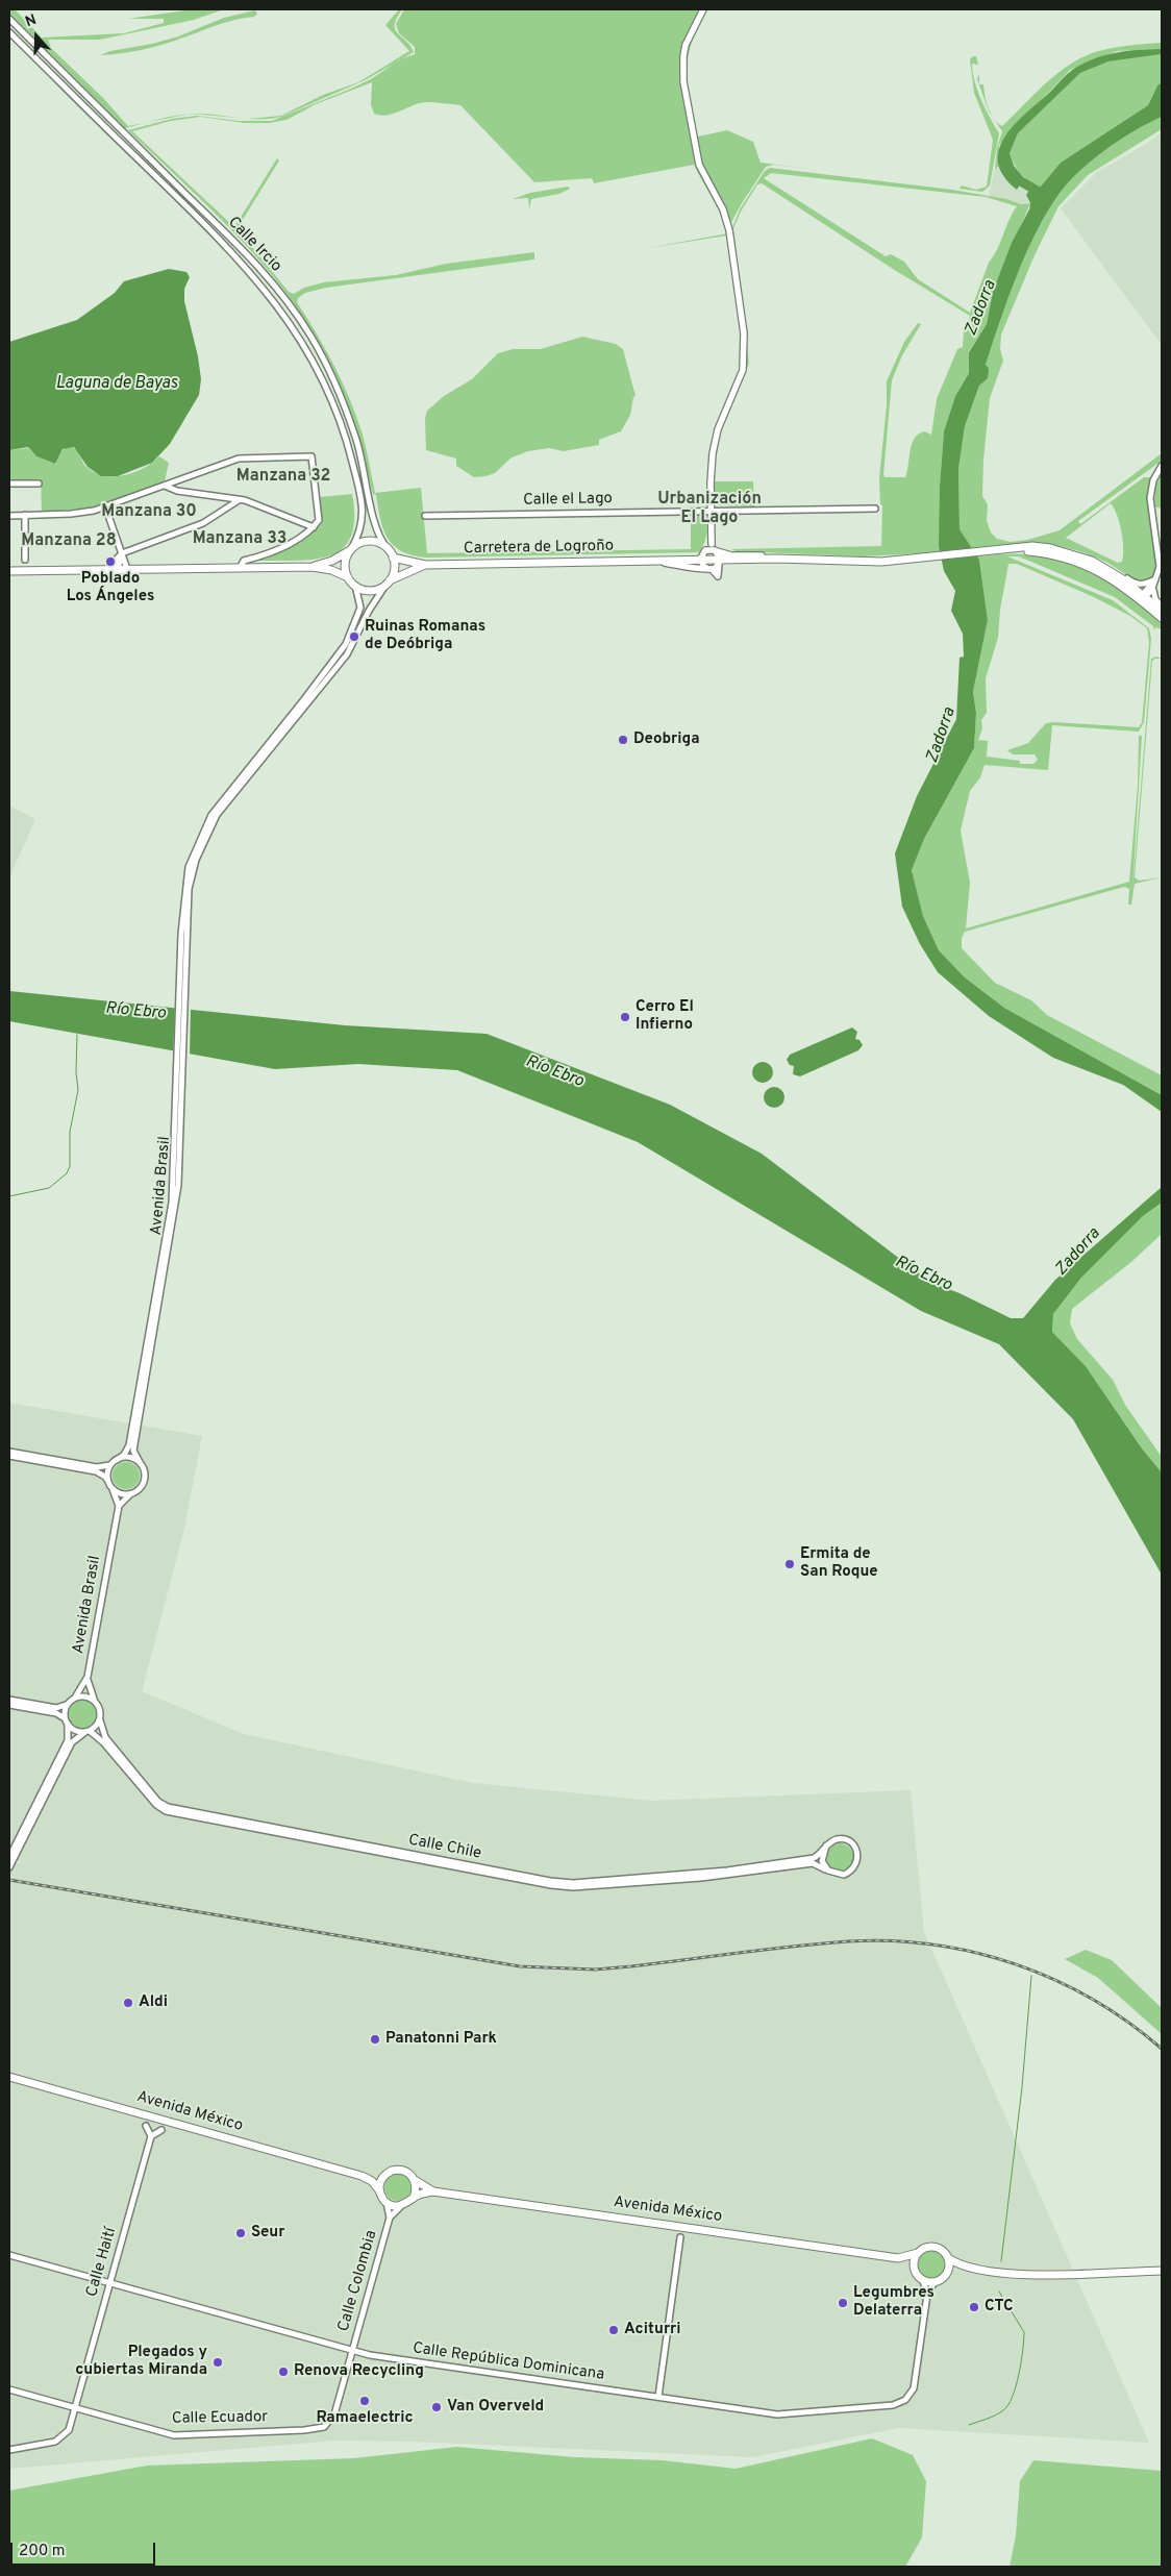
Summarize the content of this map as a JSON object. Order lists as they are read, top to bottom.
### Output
{
  "streets": {
    "main road": ["Carretera de Logroño", "Avenida México"],
    "street": [
      "Calle Ircio",
      "Calle el Lago",
      "Avenida Brasil",
      "Calle Chile",
      "Calle Haití",
      "Calle Colombia",
      "Calle República Dominicana",
      "Calle Ecuador"
    ]
  },
  "crossings": [
    ["Calle Ircio", "Carretera de Logroño"],
    ["Avenida Brasil", "Calle Chile"],
    ["Avenida México", "Calle Colombia"],
    ["Avenida México", "Calle República Dominicana"],
    ["Calle Haití", "Calle República Dominicana"],
    ["Calle Haití", "Calle Ecuador"],
    ["Calle Colombia", "Calle República Dominicana"],
    ["Calle Colombia", "Calle Ecuador"],
    ["Calle República Dominicana", "Calle Ecuador"]
  ],
  "districts": [
    "Manzana 32",
    "Urbanización El Lago",
    "Manzana 30",
    "Manzana 33",
    "Manzana 28"
  ],
  "water": ["Zadorra", "Laguna de Bayas", "Río Ebro"],
  "places": [
    "Poblado Los Ángeles",
    "Ruinas Romanas de Deóbriga",
    "Deobriga",
    "Cerro El Infierno",
    "Ermita de San Roque",
    "Aldi",
    "Panatonni Park",
    "Seur",
    "Legumbres Delaterra",
    "CTC",
    "Aciturri",
    "Plegados y cubiertas Miranda",
    "Renova Recycling",
    "Ramaelectric",
    "Van Overveld"
  ],
  "scale_bar": "200 m",
  "north": "top"
}
